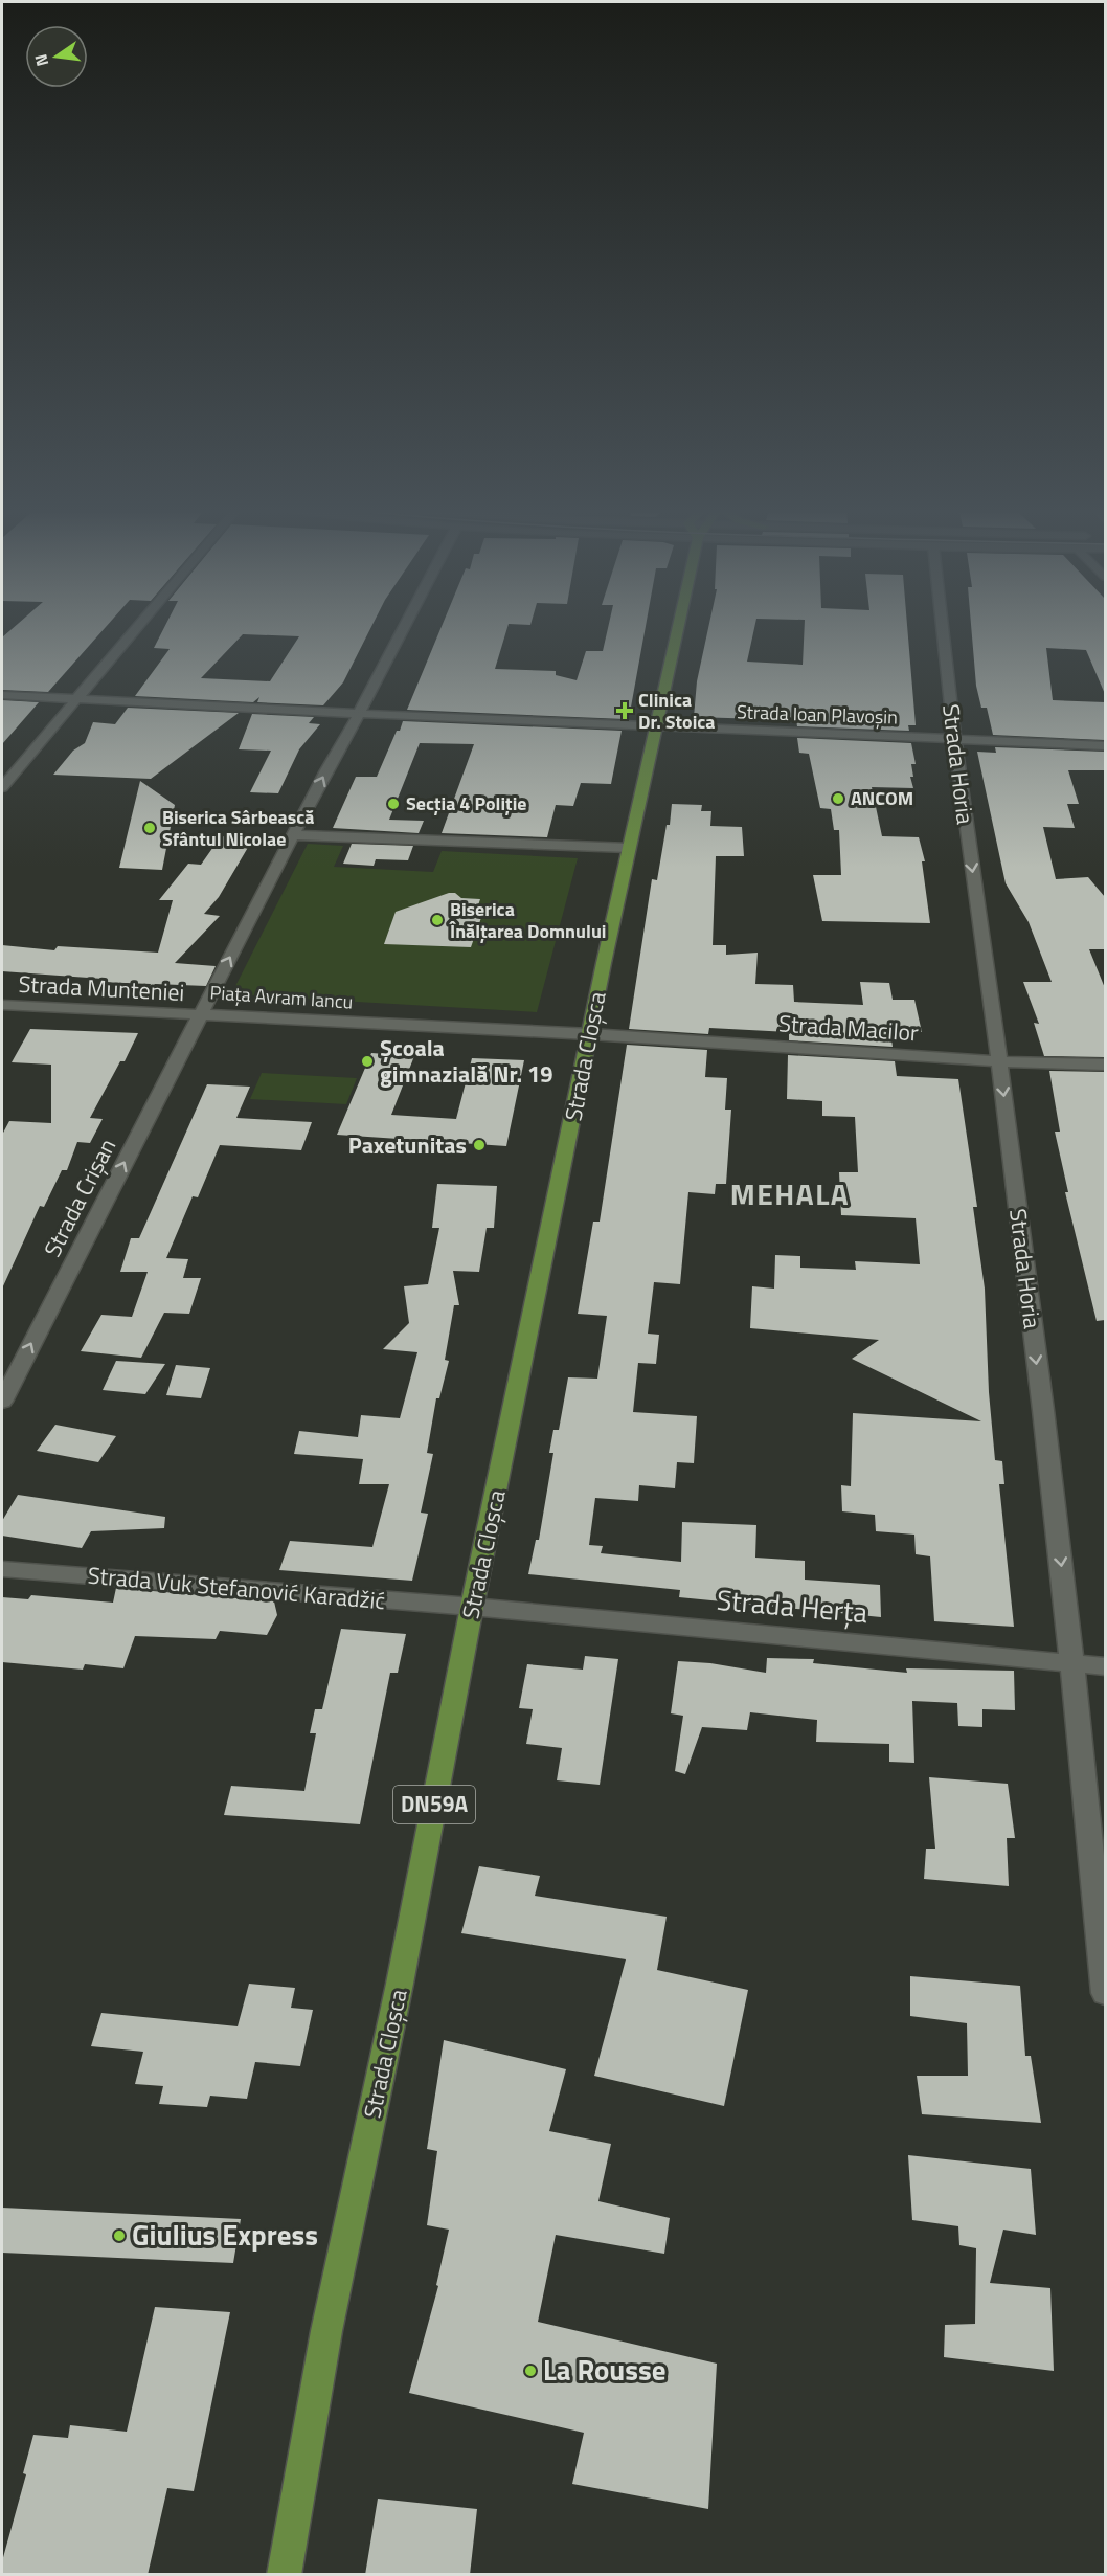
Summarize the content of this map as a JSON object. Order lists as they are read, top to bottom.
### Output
{
  "streets": {
    "main road": ["Strada Cloșca", "DN59A"],
    "street": [
      "Strada Ioan Plavoșin",
      "Strada Horia",
      "Strada Munteniei",
      "Piața Avram Iancu",
      "Strada Macilor",
      "Strada Crișan",
      "Strada Vuk Stefanović Karadžić",
      "Strada Herța"
    ]
  },
  "crossings": [
    ["Strada Ioan Plavoșin", "Strada Horia"],
    ["Strada Ioan Plavoșin", "Strada Cloșca"],
    ["Strada Horia", "Strada Macilor"],
    ["Strada Horia", "Strada Herța"],
    ["Strada Munteniei", "Piața Avram Iancu"],
    ["Strada Munteniei", "Strada Crișan"],
    ["Piața Avram Iancu", "Strada Macilor"],
    ["Piața Avram Iancu", "Strada Cloșca"],
    ["Piața Avram Iancu", "Strada Crișan"],
    ["Strada Macilor", "Strada Cloșca"],
    ["Strada Cloșca", "Strada Vuk Stefanović Karadžić"],
    ["Strada Cloșca", "Strada Herța"],
    ["Strada Vuk Stefanović Karadžić", "Strada Herța"]
  ],
  "one_way": ["Strada Horia", "Strada Crișan"],
  "districts": ["MEHALA"],
  "places": {
    "health": ["Clinica Dr. Stoica"],
    "other": [
      "ANCOM",
      "Secția 4 Poliție",
      "Biserica Sârbească Sfântul Nicolae",
      "Biserica Înălțarea Domnului",
      "Școala gimnazială Nr. 19",
      "Paxetunitas",
      "Giulius Express",
      "La Rousse"
    ]
  },
  "north": "left"
}
